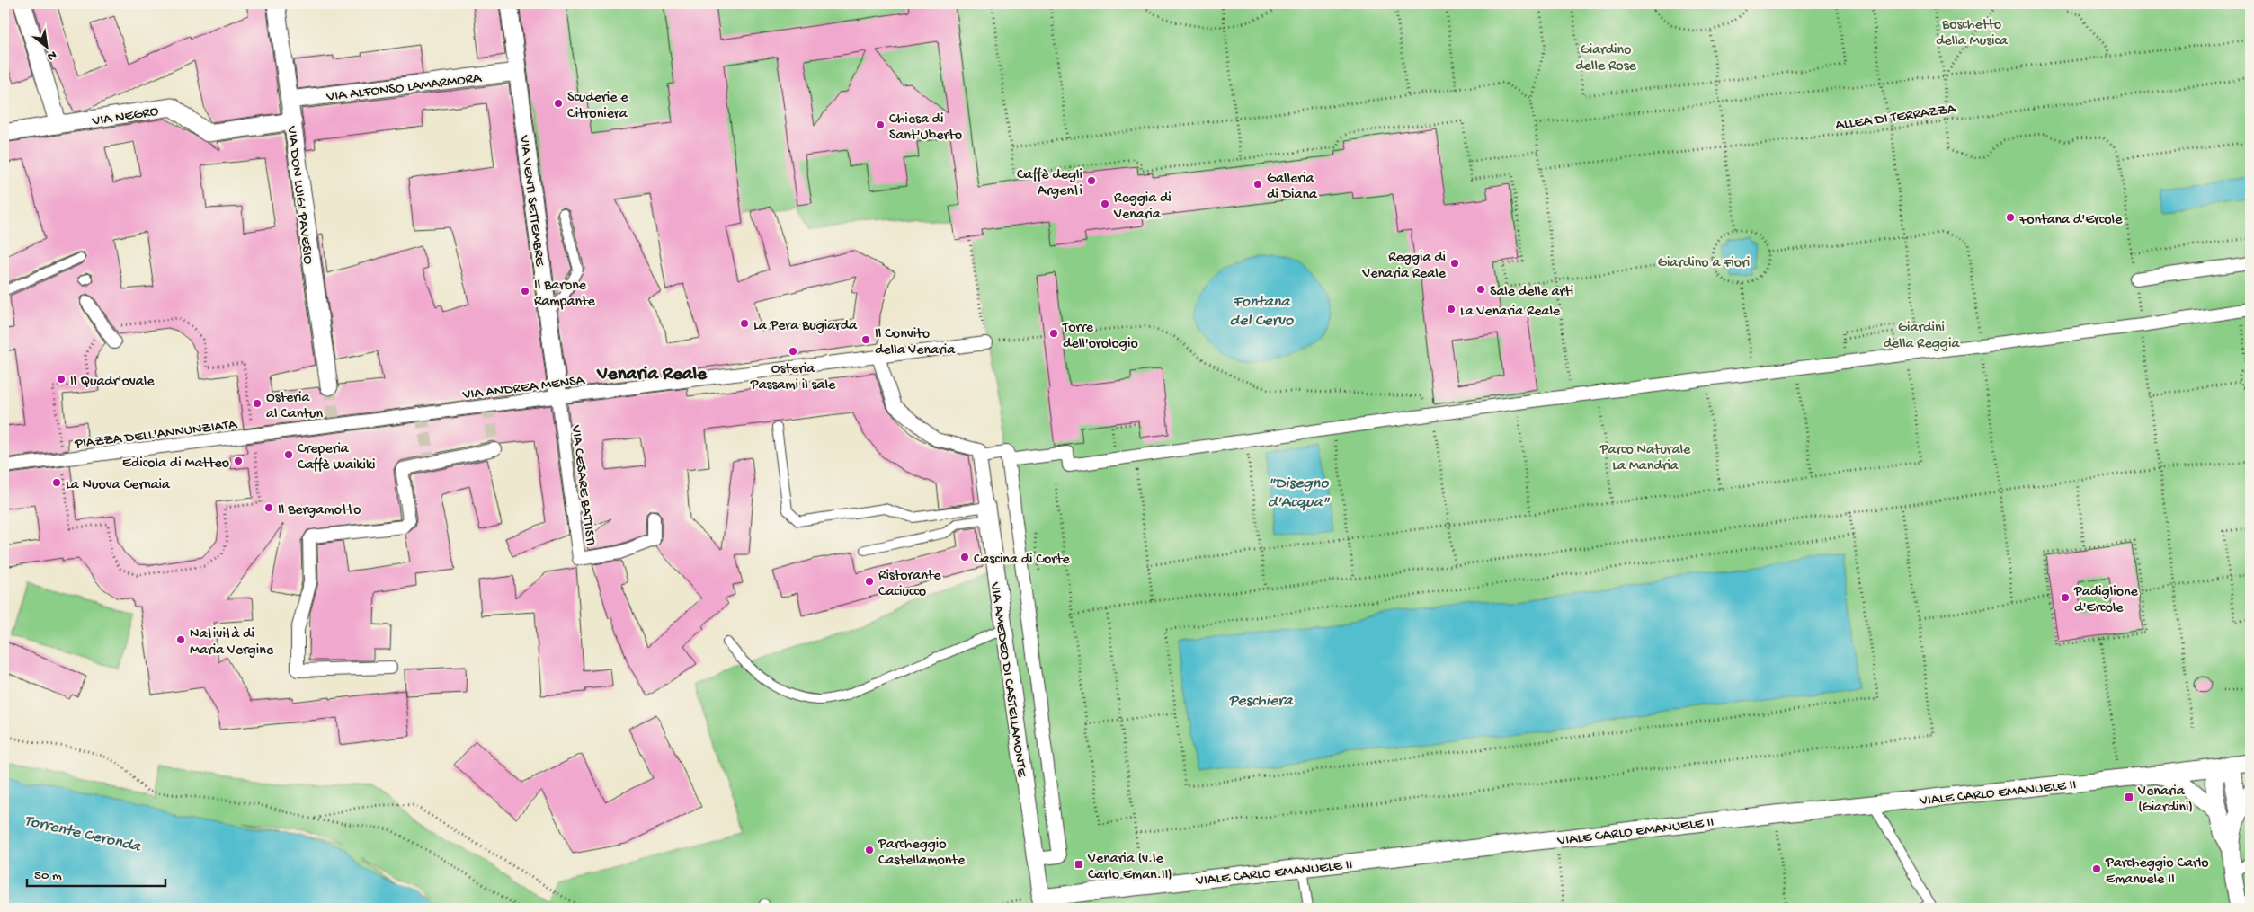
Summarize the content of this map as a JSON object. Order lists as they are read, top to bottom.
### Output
{
  "streets": {
    "street": [
      "VIA ALFONSO LAMARMORA",
      "VIA NEGRO",
      "VIA DON LUIGI PAVESIO",
      "VIA VENTI SETTEMBRE",
      "VIA ANDREA MENSA",
      "PIAZZA DELL'ANNUNZIATA",
      "VIA CESARE BATTISTI",
      "VIA AMEDEO DI CASTELLAMONTE",
      "VIALE CARLO EMANUELE II"
    ],
    "path": ["ALLEA DI TERRAZZA"]
  },
  "crossings": [
    ["VIA ALFONSO LAMARMORA", "VIA DON LUIGI PAVESIO"],
    ["VIA ALFONSO LAMARMORA", "VIA VENTI SETTEMBRE"],
    ["VIA NEGRO", "VIA DON LUIGI PAVESIO"],
    ["VIA VENTI SETTEMBRE", "VIA ANDREA MENSA"],
    ["VIA VENTI SETTEMBRE", "VIA CESARE BATTISTI"],
    ["VIA ANDREA MENSA", "PIAZZA DELL'ANNUNZIATA"],
    ["VIA ANDREA MENSA", "VIA CESARE BATTISTI"],
    ["VIA AMEDEO DI CASTELLAMONTE", "VIALE CARLO EMANUELE II"]
  ],
  "districts": ["Venaria Reale"],
  "water": [
    "Fontana del Cervo",
    "\"Disegno d'Acqua\"",
    "Peschiera",
    "Torrente Ceronda"
  ],
  "parks": [
    "Boschetto della Musica",
    "Giardino delle Rose",
    "Giardino a Fiori",
    "Giardini della Reggia",
    "Parco Naturale La Mandria"
  ],
  "places": {
    "other": [
      "Scuderie e Citroniera",
      "Chiesa di Sant'Uberto",
      "Caffè degli Argenti",
      "Galleria di Diana",
      "Reggia di Venaria",
      "Fontana d'Ercole",
      "Reggia di Venaria Reale",
      "Sale delle arti",
      "Il Barone Rampante",
      "La Venaria Reale",
      "La Pera Bugiarda",
      "Torre dell'orologio",
      "Il Convito della Venaria",
      "Osteria Passami il sale",
      "Il Quadr'ovale",
      "Osteria al Cantun",
      "Creperia Caffè Waikiki",
      "Edicola di Matteo",
      "La Nuova Cernaia",
      "Il Bergamotto",
      "Cascina di Corte",
      "Ristorante Caciucco",
      "Padiglione d'Ercole",
      "Natività di Maria Vergine",
      "Parcheggio Castellamonte",
      "Parcheggio Carlo Emanuele II"
    ],
    "transit": ["Venaria (Giardini)", "Venaria (v.le Carlo Eman.II)"]
  },
  "scale_bar": "50 m",
  "north": "bottom right"
}
